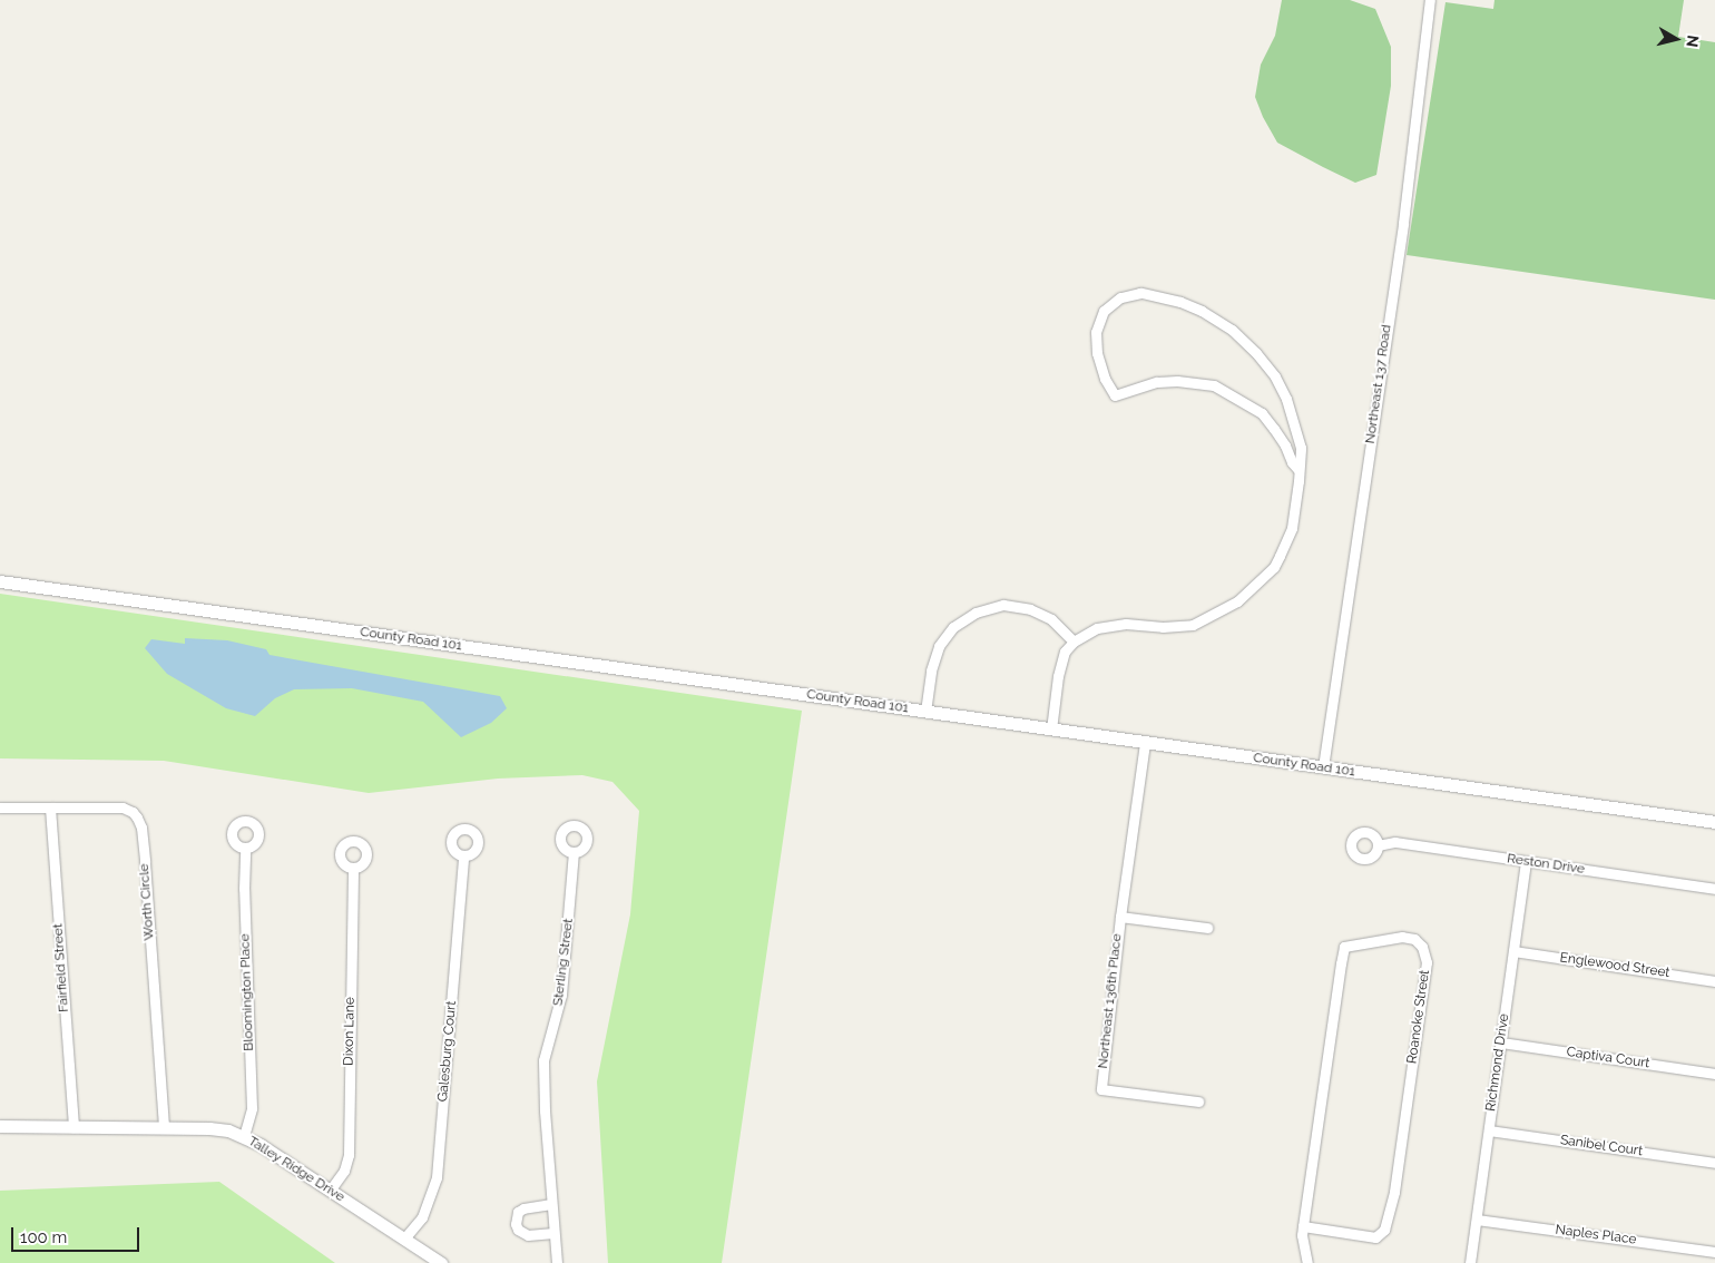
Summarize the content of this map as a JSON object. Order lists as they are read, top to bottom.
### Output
{
  "streets": {
    "street": [
      "Northeast 137 Road",
      "County Road 101",
      "Reston Drive",
      "Worth Circle",
      "Sterling Street",
      "Englewood Street",
      "Fairfield Street",
      "Bloomington Place",
      "Northeast 136th Place",
      "Roanoke Street",
      "Dixon Lane",
      "Galesburg Court",
      "Captiva Court",
      "Richmond Drive",
      "Sanibel Court",
      "Talley Ridge Drive",
      "Naples Place"
    ]
  },
  "crossings": [
    ["Northeast 137 Road", "County Road 101"],
    ["County Road 101", "Northeast 136th Place"],
    ["Reston Drive", "Richmond Drive"],
    ["Worth Circle", "Fairfield Street"],
    ["Worth Circle", "Talley Ridge Drive"],
    ["Englewood Street", "Richmond Drive"],
    ["Fairfield Street", "Talley Ridge Drive"],
    ["Bloomington Place", "Talley Ridge Drive"],
    ["Dixon Lane", "Talley Ridge Drive"],
    ["Galesburg Court", "Talley Ridge Drive"],
    ["Captiva Court", "Richmond Drive"],
    ["Richmond Drive", "Sanibel Court"],
    ["Richmond Drive", "Naples Place"]
  ],
  "scale_bar": "100 m",
  "north": "right"
}
